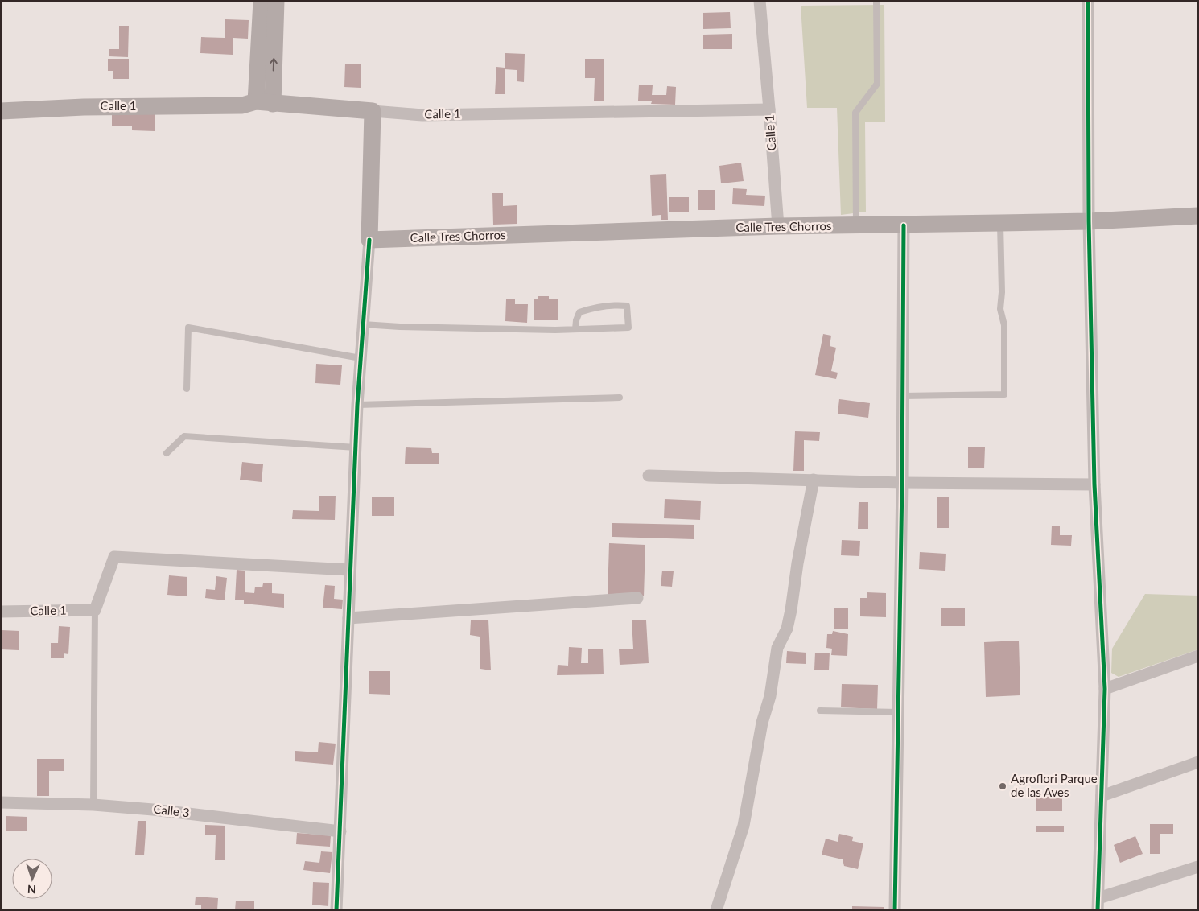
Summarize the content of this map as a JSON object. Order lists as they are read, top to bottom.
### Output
{
  "streets": {
    "main road": ["Calle 1", "Calle Tres Chorros"],
    "street": ["Calle 3"]
  },
  "crossings": [
    ["Calle 1", "Calle Tres Chorros"]
  ],
  "places": ["Agroflori Parque de las Aves"],
  "north": "bottom"
}
